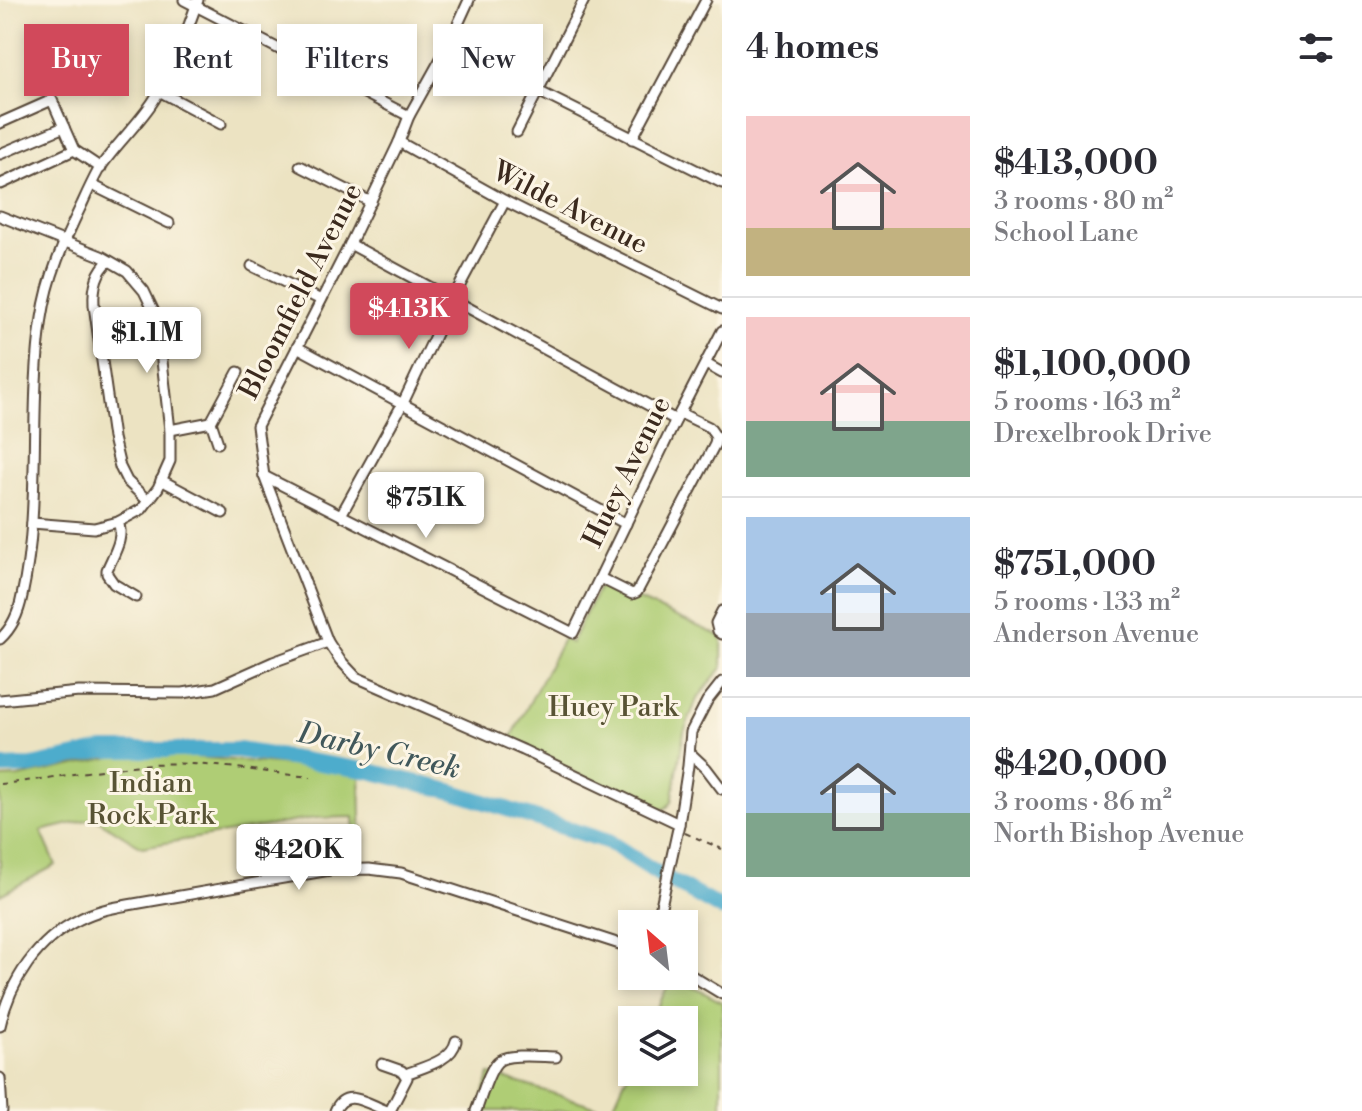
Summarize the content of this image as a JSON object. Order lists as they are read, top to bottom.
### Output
{
  "streets": {
    "street": ["Wilde Avenue", "Bloomfield Avenue", "Huey Avenue"]
  },
  "crossings": [
    ["Wilde Avenue", "Bloomfield Avenue"]
  ],
  "water": ["Darby Creek"],
  "parks": ["Huey Park", "Indian Rock Park"],
  "north": "top left",
  "page": {
    "heading": "4 homes",
    "chip": [
      "Buy",
      "Rent",
      "Filters",
      "New"
    ],
    "list": [
      {
        "name": "$413,000",
        "note": "3 rooms · 80 m² · School Lane"
      },
      {
        "name": "$1,100,000",
        "note": "5 rooms · 163 m² · Drexelbrook Drive"
      },
      {
        "name": "$751,000",
        "note": "5 rooms · 133 m² · Anderson Avenue"
      },
      {
        "name": "$420,000",
        "note": "3 rooms · 86 m² · North Bishop Avenue"
      }
    ],
    "price": [
      "$413K",
      "$1.1M",
      "$751K",
      "$420K"
    ]
  }
}
